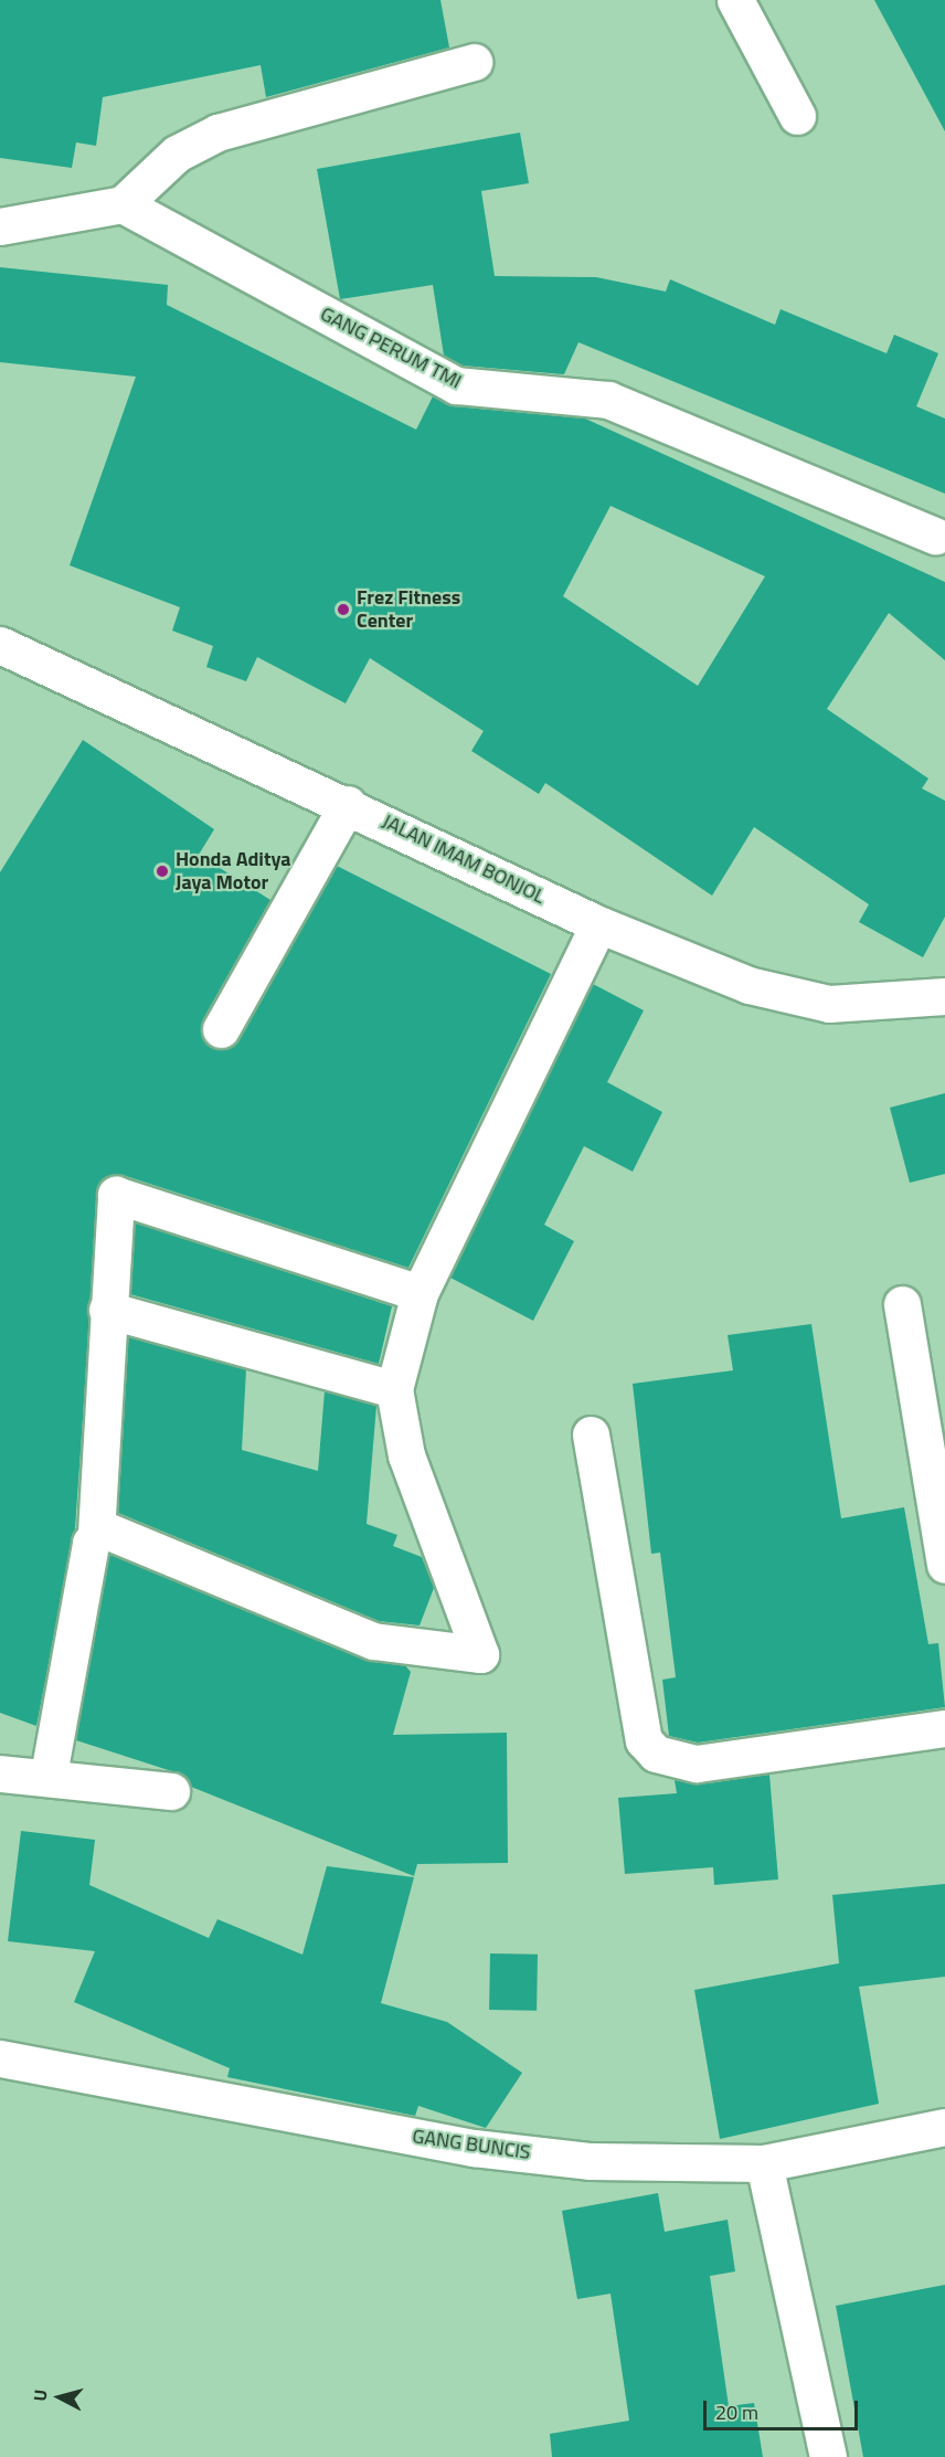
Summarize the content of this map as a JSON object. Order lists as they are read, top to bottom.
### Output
{
  "streets": {
    "street": ["GANG PERUM TMI", "JALAN IMAM BONJOL", "GANG BUNCIS"]
  },
  "places": ["Frez Fitness Center", "Honda Aditya Jaya Motor"],
  "scale_bar": "20 m",
  "north": "left"
}
